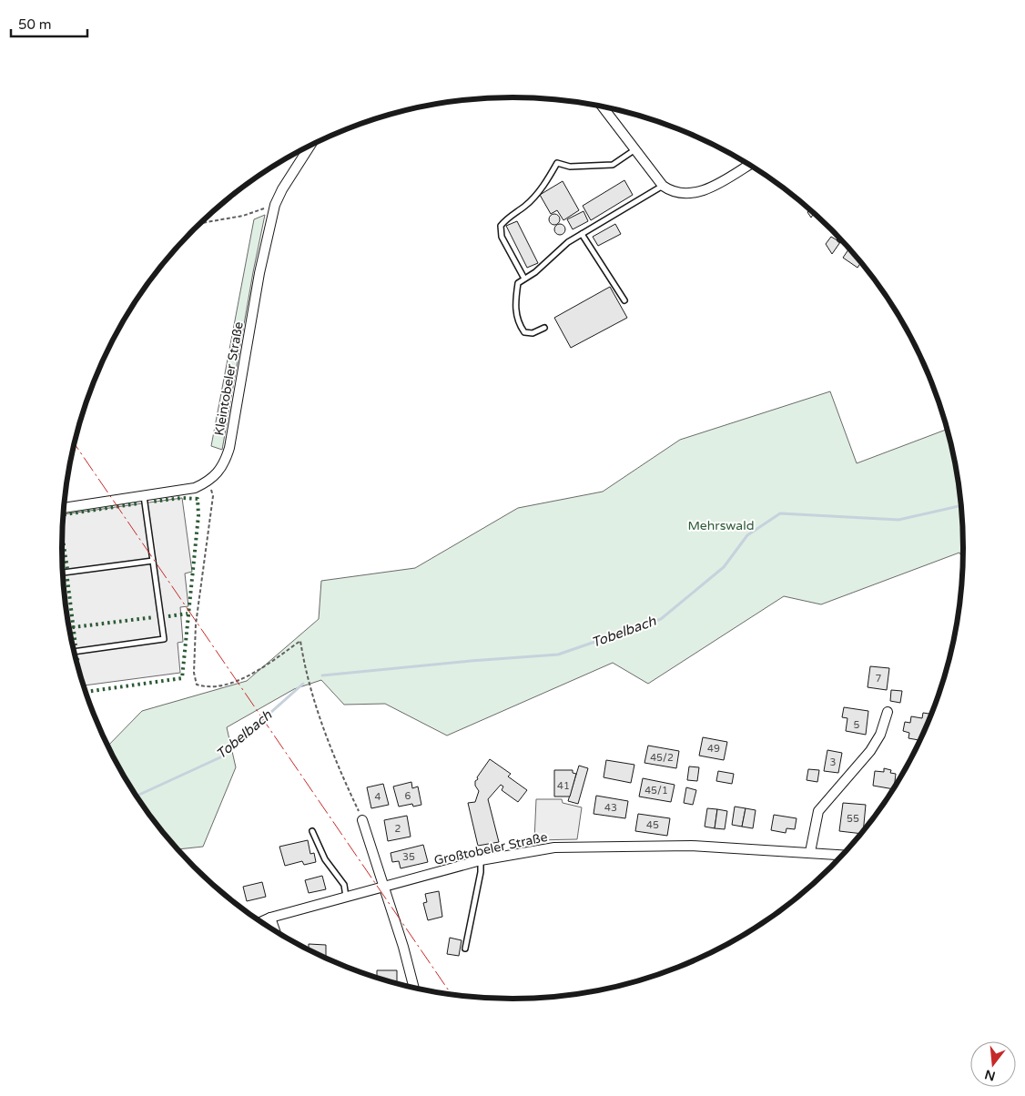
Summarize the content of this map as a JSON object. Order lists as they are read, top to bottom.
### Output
{
  "streets": {
    "street": ["Kleintobeler Straße", "Großtobeler Straße"]
  },
  "water": ["Tobelbach"],
  "parks": ["Mehrswald"],
  "house_numbers": [
    "7",
    "5",
    "49",
    "45/2",
    "3",
    "41",
    "45/1",
    "6",
    "4",
    "43",
    "55",
    "45",
    "2",
    "35"
  ],
  "scale_bar": "50 m",
  "north": "bottom"
}
